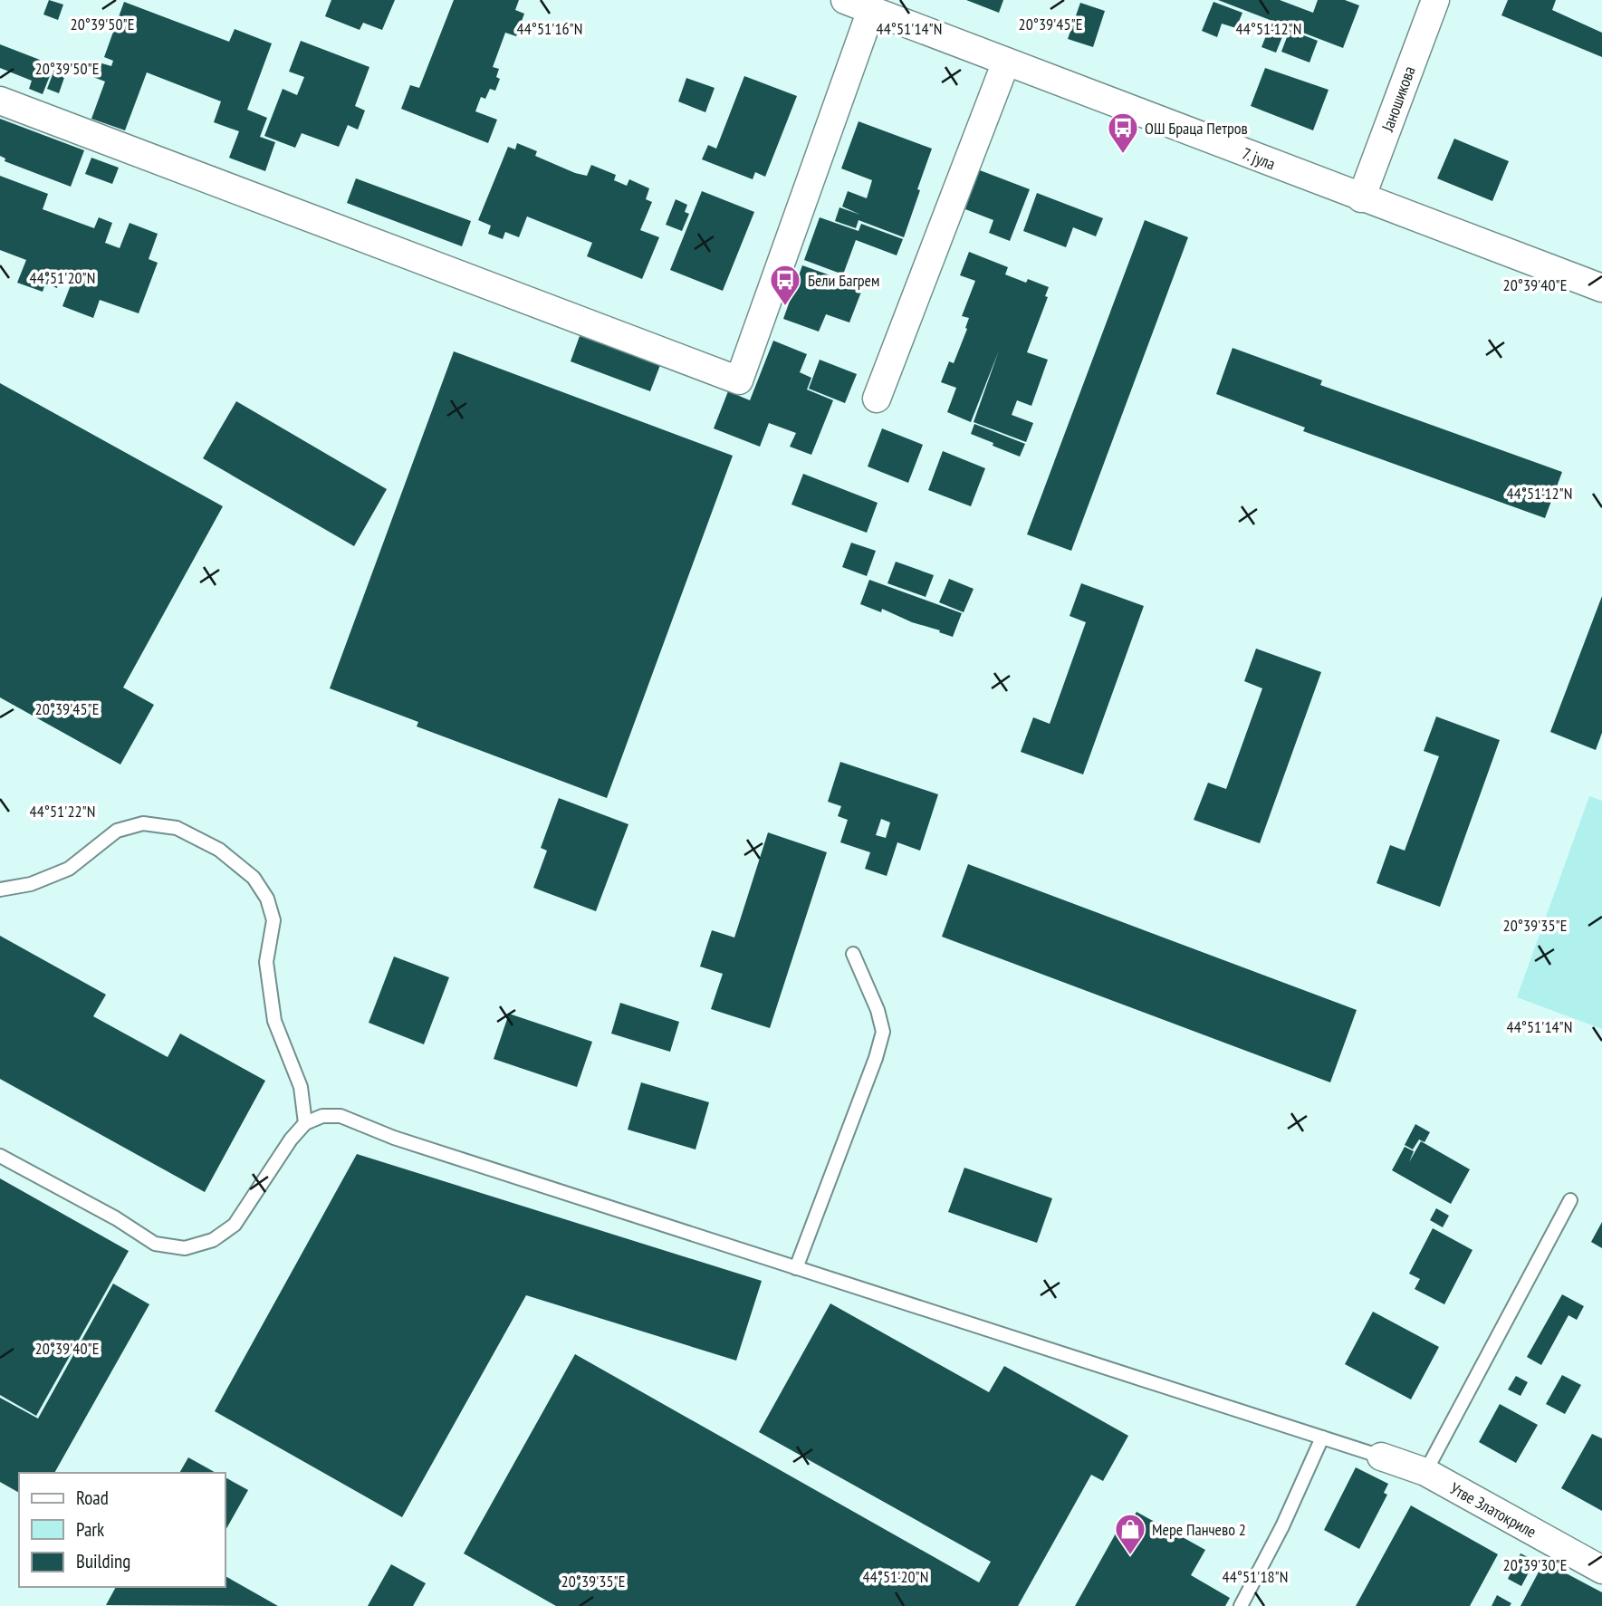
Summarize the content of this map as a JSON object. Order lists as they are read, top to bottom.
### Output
{
  "streets": {
    "street": ["Јаношикова", "7. јула", "Утве Златокриле"]
  },
  "crossings": [
    ["Јаношикова", "7. јула"]
  ],
  "places": {
    "bus stop": ["ОШ Браца Петров", "Бели Багрем"],
    "shop": ["Мере Панчево 2"]
  },
  "legend": ["Road", "Park", "Building"],
  "coordinates": [
    "20°39'50\"E",
    "20°39'45\"E",
    "44°51'16\"N",
    "44°51'14\"N",
    "44°51'12\"N",
    "44°51'20\"N",
    "20°39'40\"E",
    "44°51'22\"N",
    "20°39'35\"E",
    "20°39'30\"E",
    "44°51'18\"N"
  ]
}
